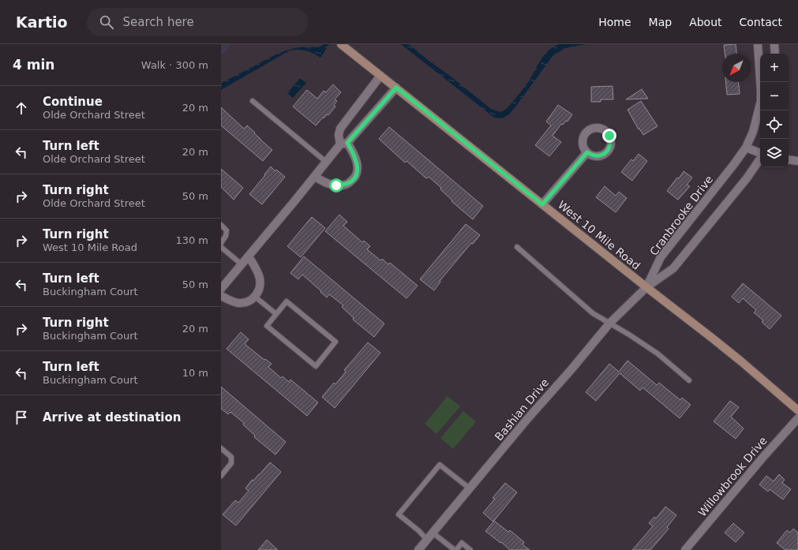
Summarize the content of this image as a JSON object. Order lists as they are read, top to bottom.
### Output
{
  "streets": {
    "main road": ["West 10 Mile Road"],
    "street": ["Cranbrooke Drive", "Bashian Drive", "Willowbrook Drive"]
  },
  "crossings": [
    ["Cranbrooke Drive", "West 10 Mile Road"],
    ["Cranbrooke Drive", "Bashian Drive"],
    ["West 10 Mile Road", "Bashian Drive"]
  ],
  "north": "bottom left",
  "page": {
    "header": "Kartio",
    "search": "Search here",
    "nav": [
      "Home",
      "Map",
      "About",
      "Contact"
    ],
    "heading": ["4 min", "Walk · 300 m"],
    "map_buttons": ["+", "−"],
    "list": [
      ["Continue", "Olde Orchard Street", "20 m"],
      ["Turn left", "Olde Orchard Street", "20 m"],
      ["Turn right", "Olde Orchard Street", "50 m"],
      ["Turn right", "West 10 Mile Road", "130 m"],
      ["Turn left", "Buckingham Court", "50 m"],
      ["Turn right", "Buckingham Court", "20 m"],
      ["Turn left", "Buckingham Court", "10 m"],
      "Arrive at destination"
    ]
  }
}
